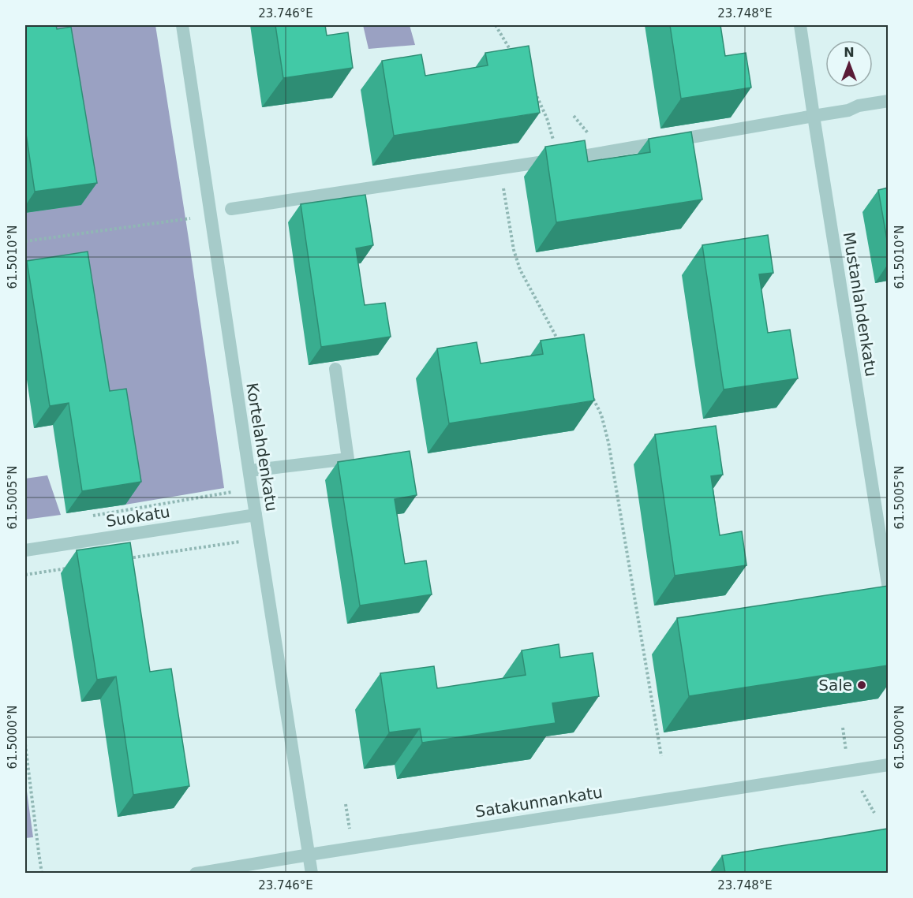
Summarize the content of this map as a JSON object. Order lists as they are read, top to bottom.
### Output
{
  "streets": {
    "street": [
      "Mustanlahdenkatu",
      "Kortelahdenkatu",
      "Suokatu",
      "Satakunnankatu"
    ]
  },
  "crossings": [
    ["Kortelahdenkatu", "Suokatu"],
    ["Kortelahdenkatu", "Satakunnankatu"]
  ],
  "places": ["Sale"],
  "north": "top",
  "coordinates": [
    "23.746°E",
    "23.748°E",
    "61.5010°N",
    "61.5005°N",
    "61.5000°N"
  ]
}
